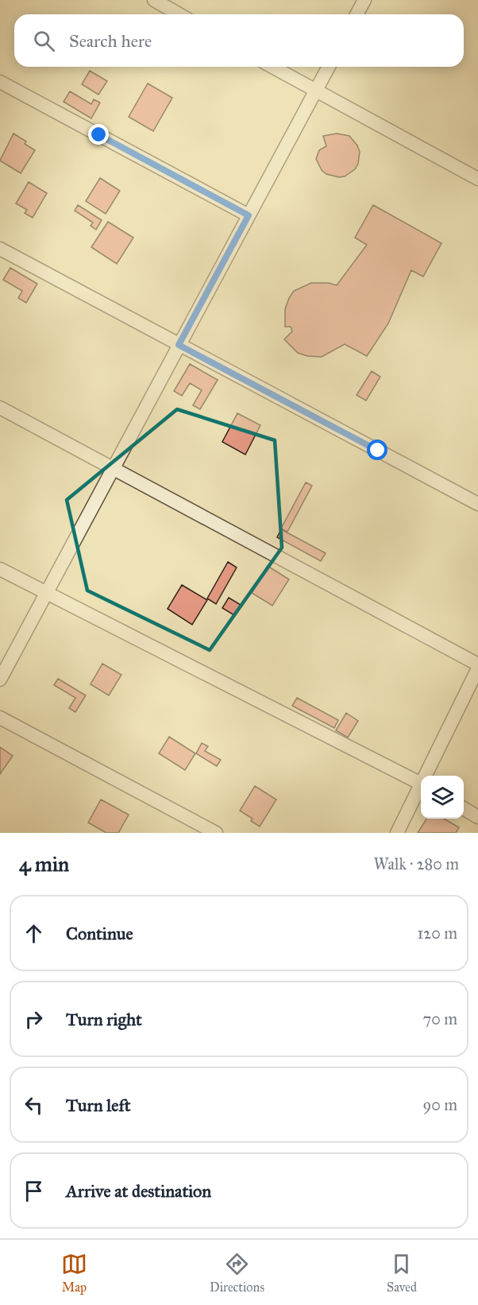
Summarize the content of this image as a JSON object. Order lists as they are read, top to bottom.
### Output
{
  "page": {
    "search": "Search here",
    "heading": ["4 min", "Walk · 280 m"],
    "list": [
      ["Continue", "120 m"],
      ["Turn right", "70 m"],
      ["Turn left", "90 m"],
      "Arrive at destination"
    ],
    "nav": ["Map", "Directions", "Saved"]
  }
}
